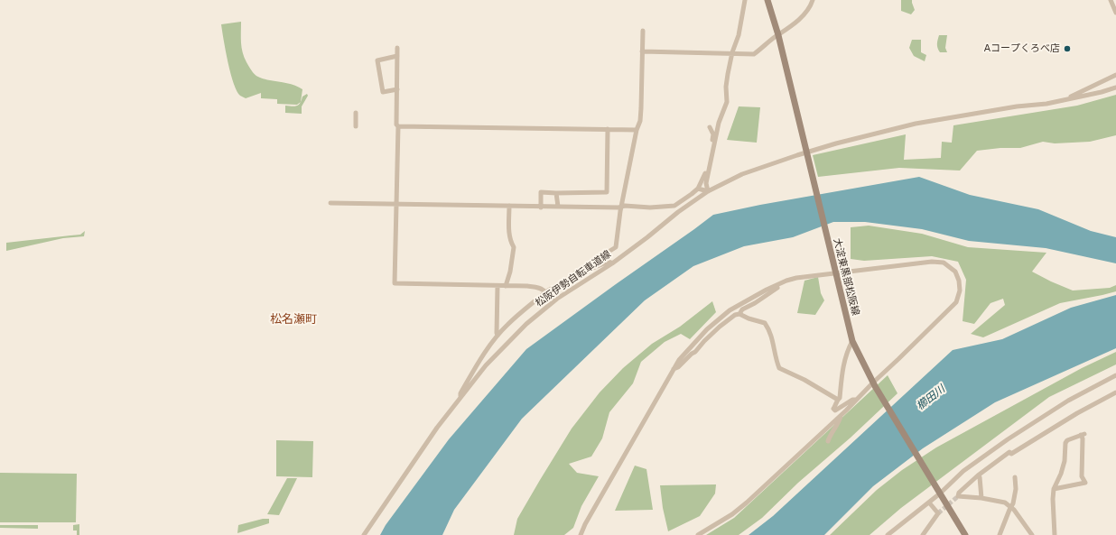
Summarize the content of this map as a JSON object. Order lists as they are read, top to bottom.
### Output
{
  "streets": {
    "main road": ["大淀東黒部松阪線"],
    "street": ["松阪伊勢自転車道線"]
  },
  "crossings": [
    ["大淀東黒部松阪線", "松阪伊勢自転車道線"]
  ],
  "districts": ["松名瀬町"],
  "water": ["櫛田川"],
  "places": ["Aコープくろべ店"]
}
